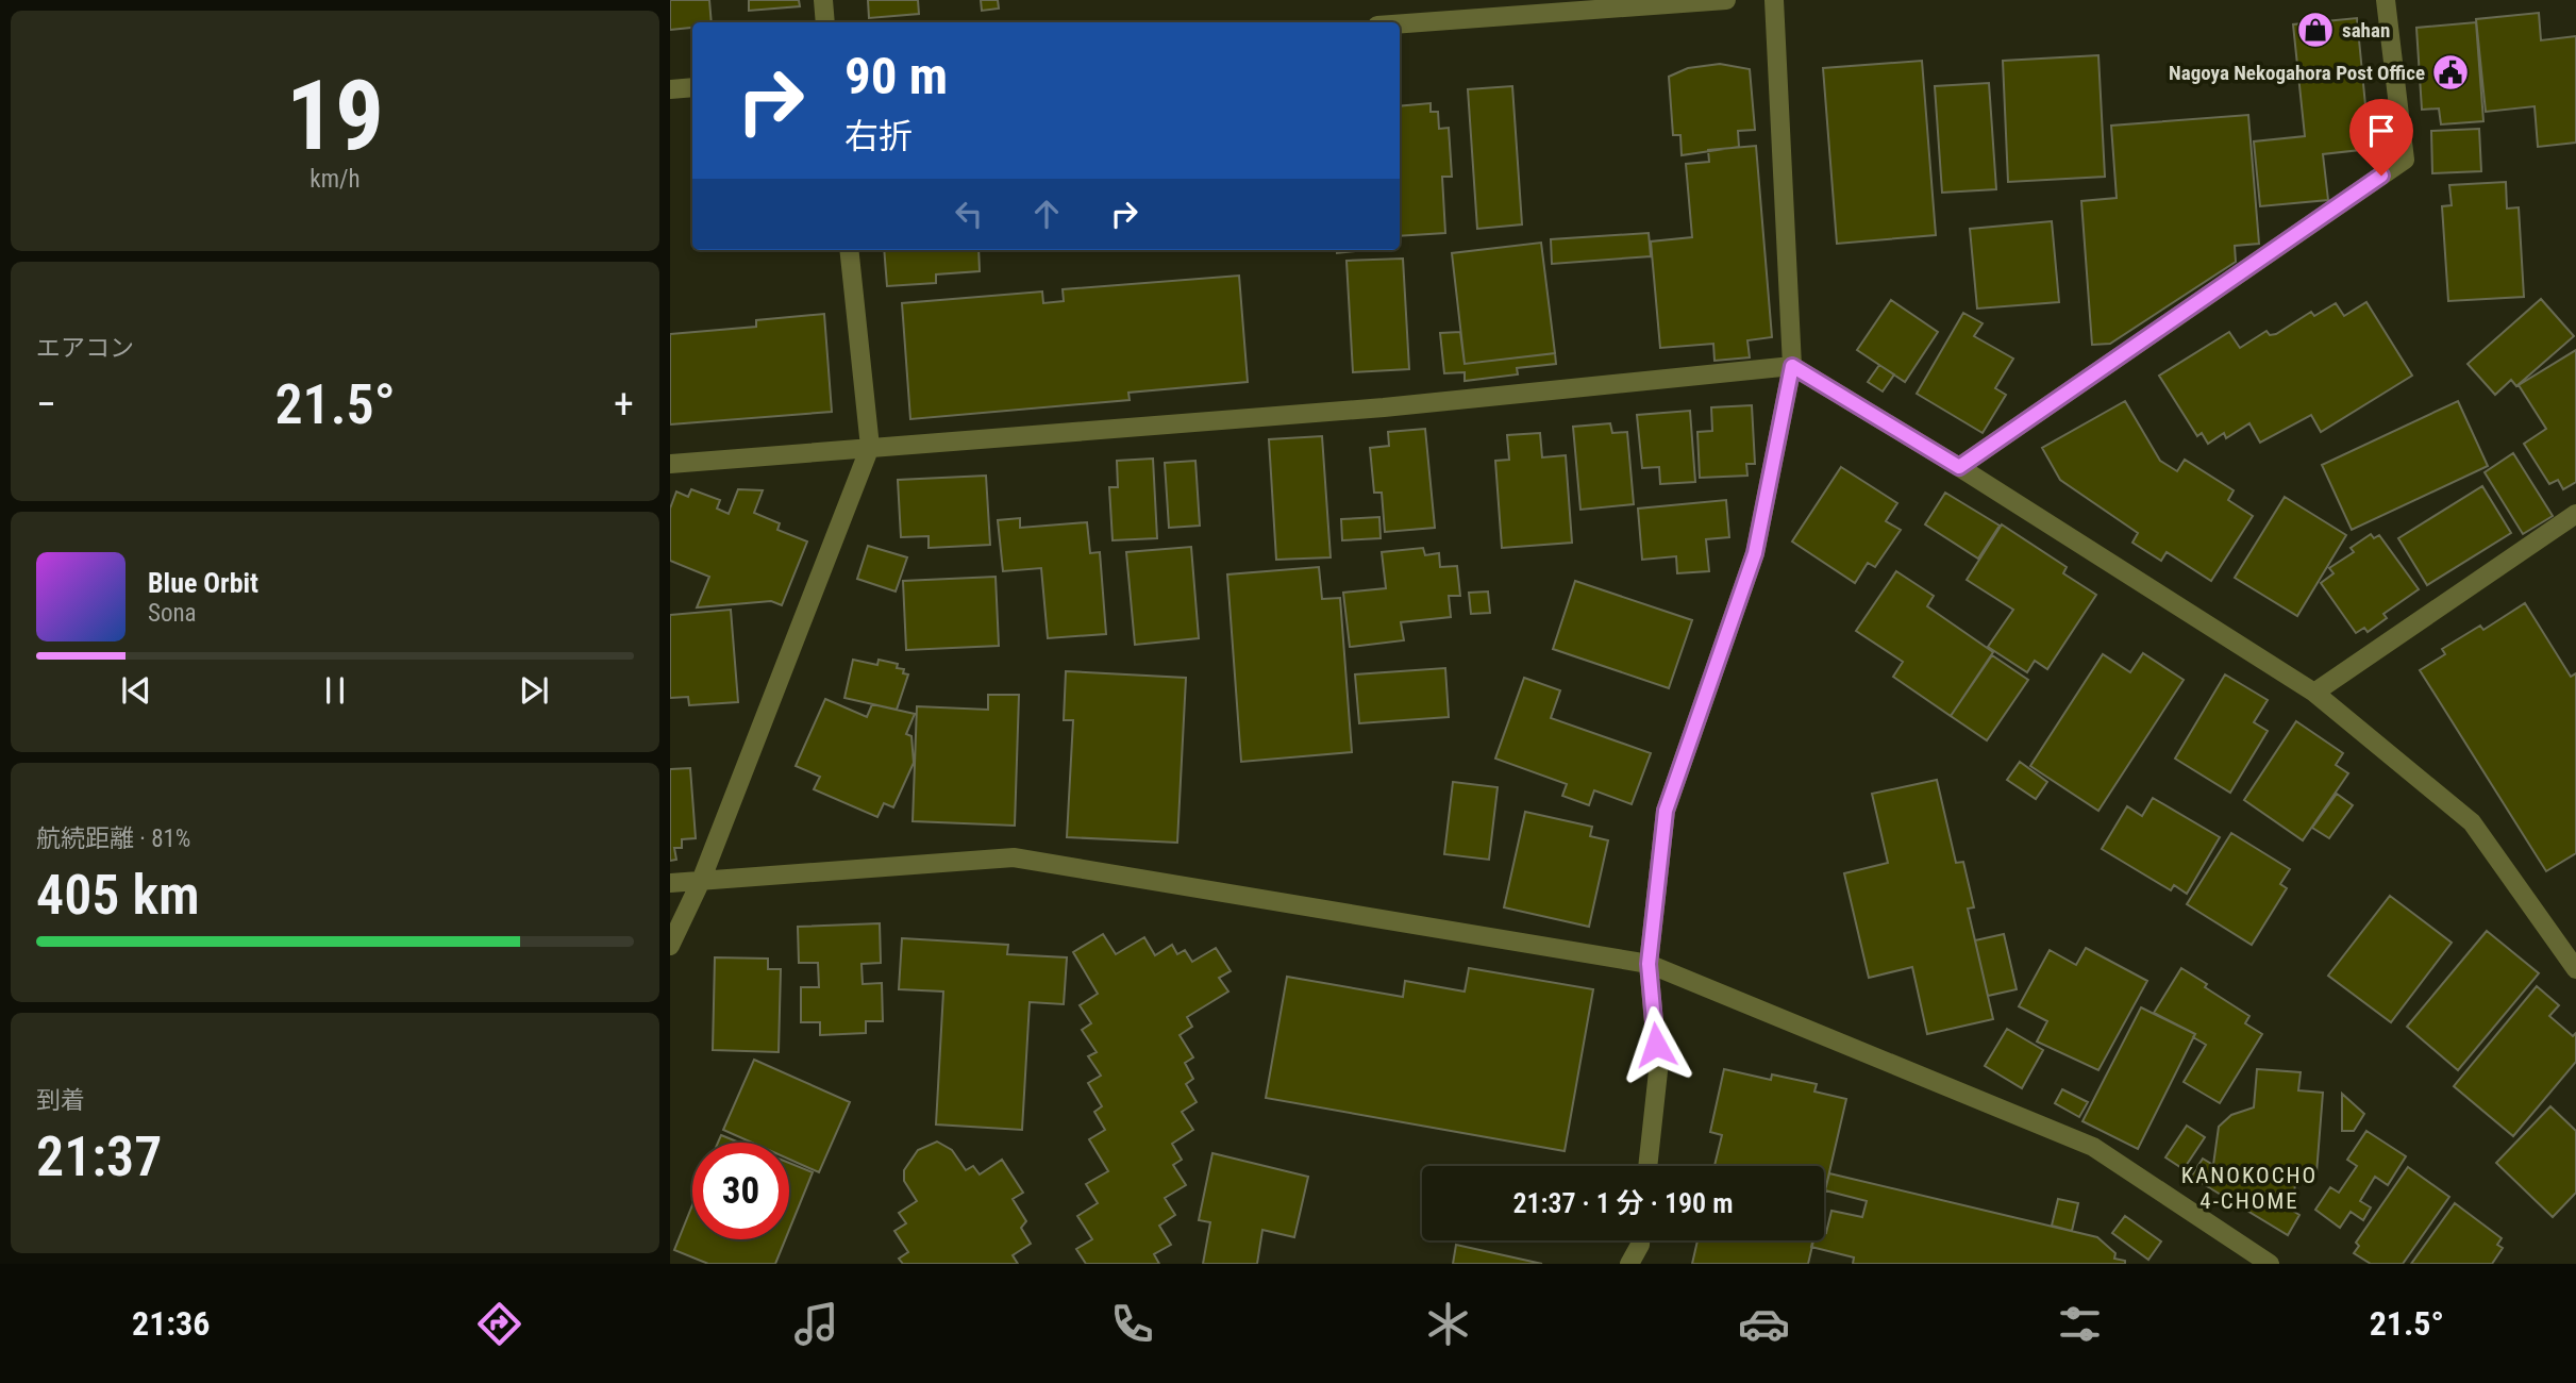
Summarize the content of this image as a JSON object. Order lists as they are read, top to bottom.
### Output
{
  "districts": ["KANOKOCHO 4-CHOME"],
  "places": {
    "shop": ["sahan"],
    "public building": ["Nagoya Nekogahora Post Office"]
  },
  "page": {
    "tile": [
      ["19", "km/h"],
      "エアコン",
      ["航続距離 · 81%", "405 km"],
      ["到着", "21:37"]
    ],
    "turn": ["90 m", "右折"],
    "heat": ["−", "21.5°", "+"],
    "song": ["Blue Orbit", "Sona"],
    "limit": "30",
    "trip": "21:37 · 1 分 · 190 m",
    "tabs": ["21:36", "21.5°"]
  }
}
